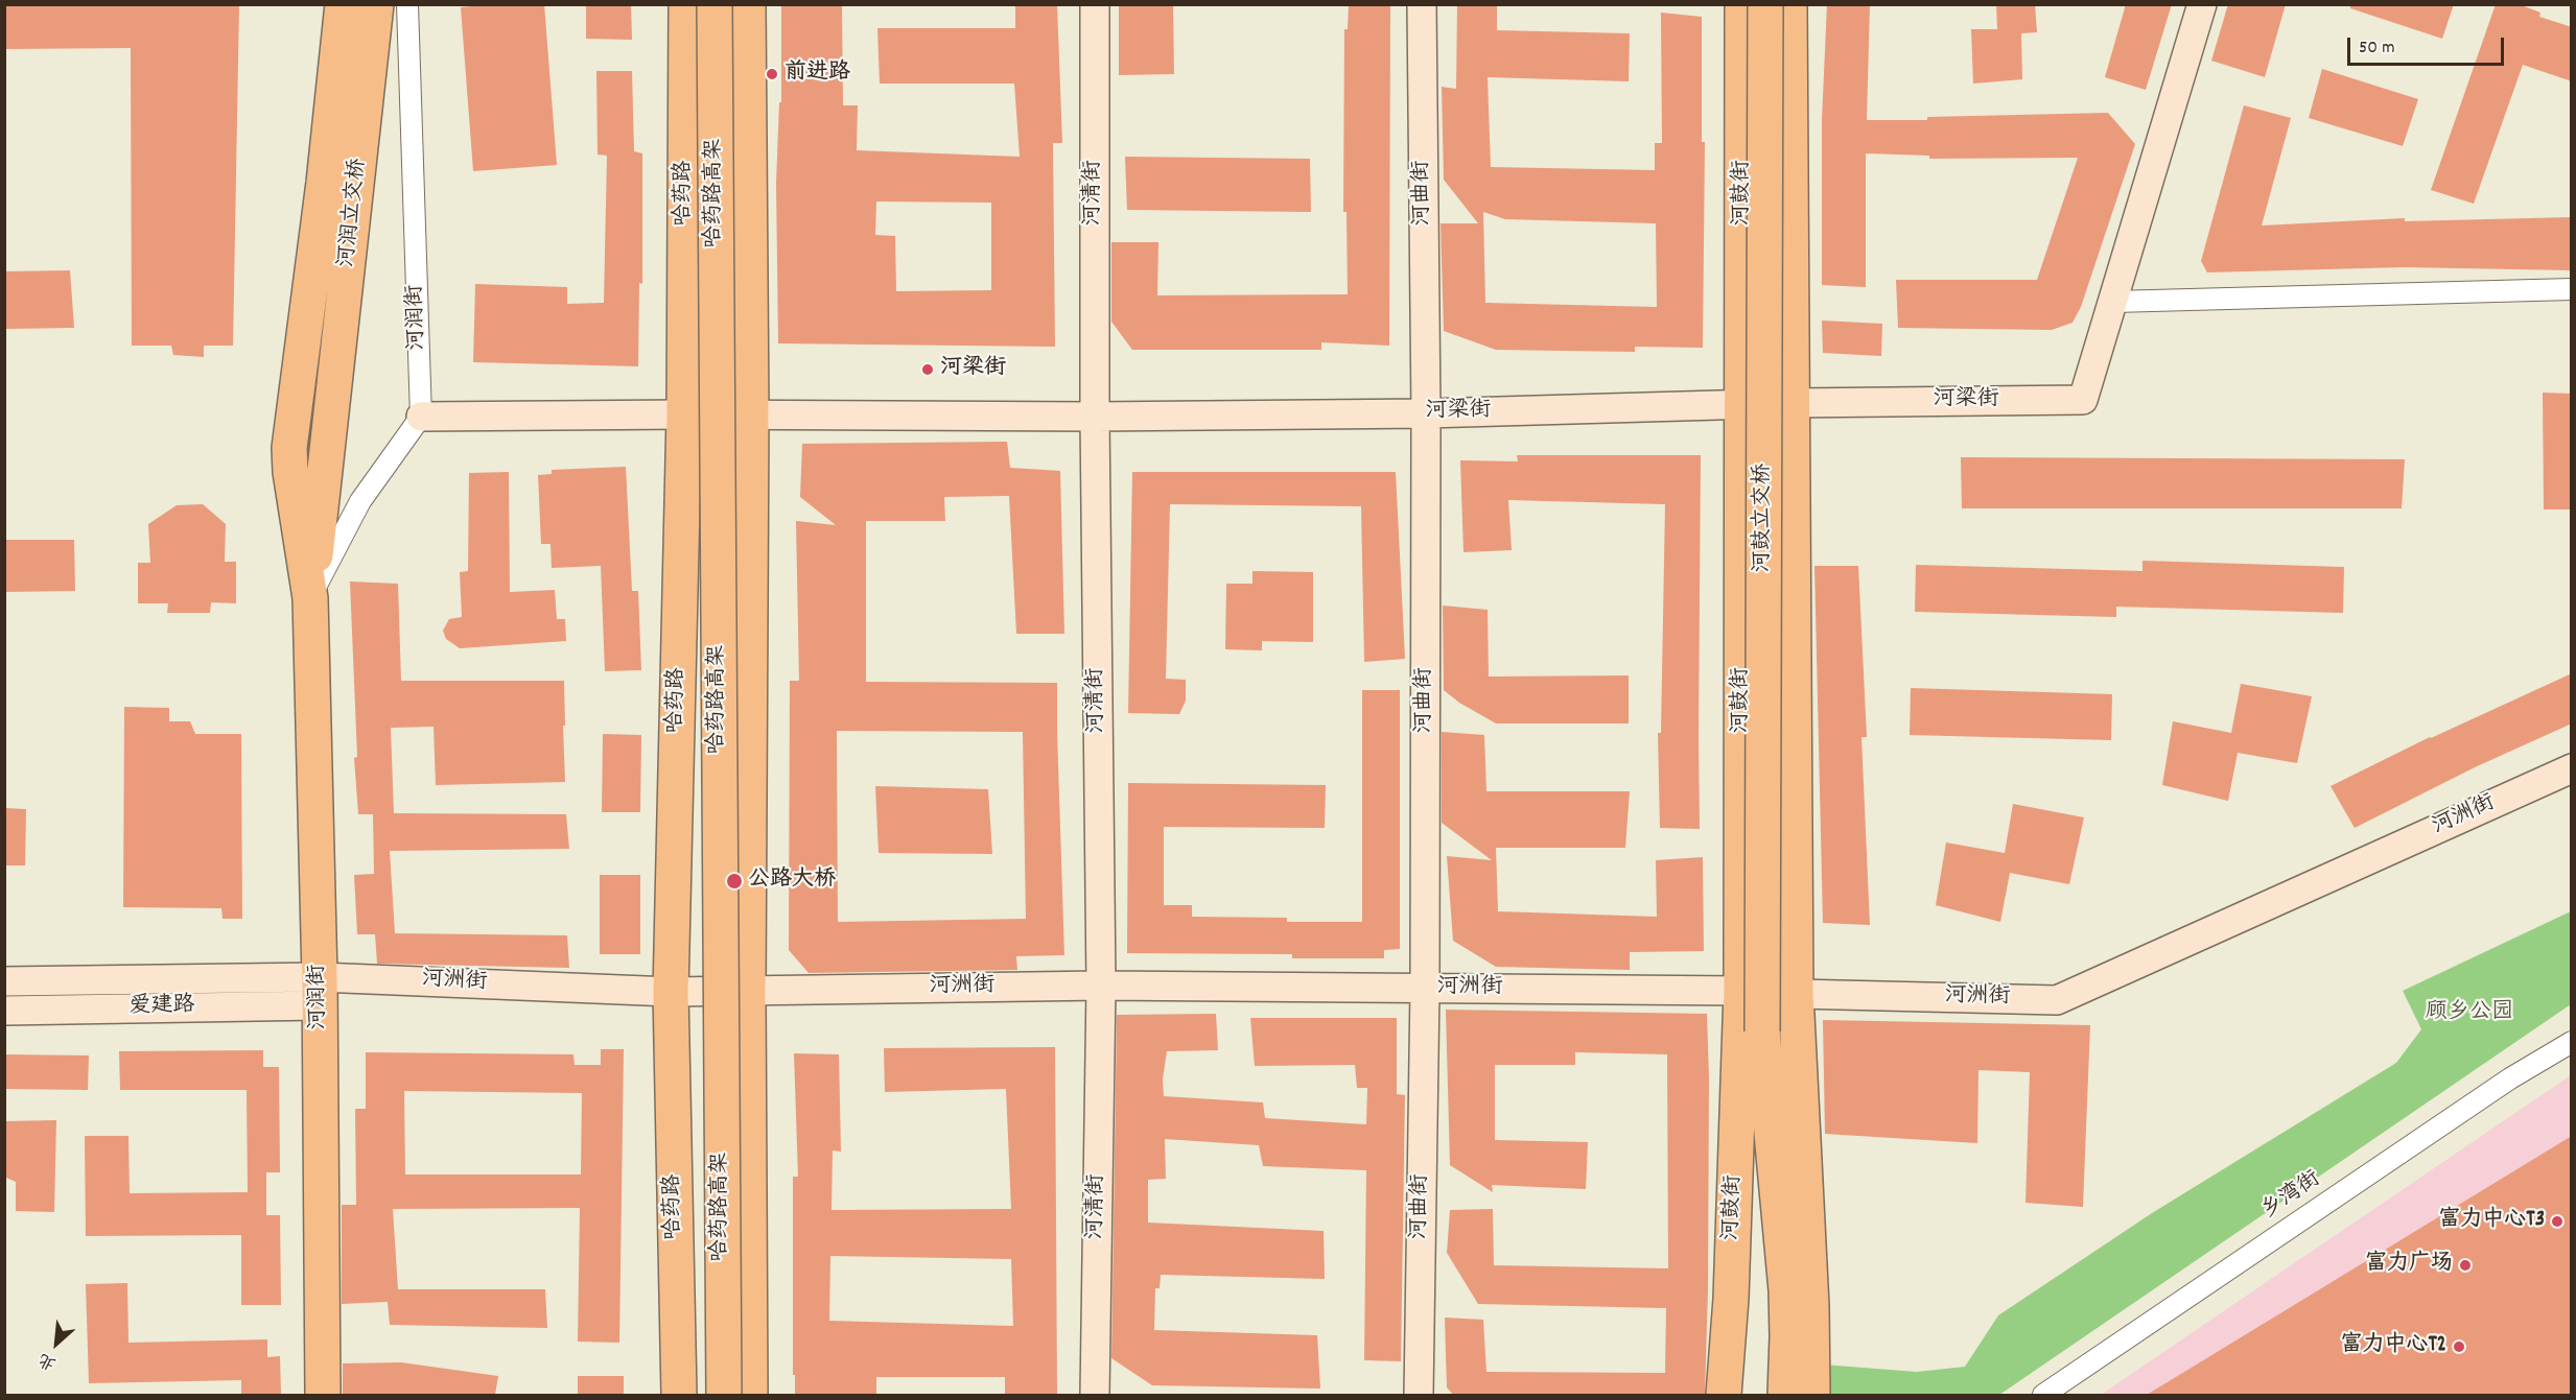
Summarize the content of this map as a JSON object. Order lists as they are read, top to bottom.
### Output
{
  "streets": {
    "highway": [
      "哈药路",
      "哈药路高架",
      "河鼓街",
      "河润立交桥",
      "河润街",
      "河鼓立交桥"
    ],
    "street": [
      "河清街",
      "河曲街",
      "河梁街",
      "河洲街",
      "爱建路",
      "乡湾街"
    ]
  },
  "crossings": [
    ["哈药路", "河梁街"],
    ["哈药路", "河洲街"],
    ["河清街", "河梁街"],
    ["河清街", "河洲街"],
    ["河曲街", "河梁街"],
    ["河曲街", "河洲街"],
    ["河鼓街", "河梁街"],
    ["河鼓街", "河洲街"],
    ["河润立交桥", "河润街"],
    ["河润街", "河梁街"],
    ["河润街", "河洲街"],
    ["河润街", "爱建路"],
    ["河洲街", "爱建路"]
  ],
  "parks": ["顾乡公园"],
  "places": [
    "前进路",
    "河梁街",
    "公路大桥",
    "富力中心T3",
    "富力广场",
    "富力中心T2"
  ],
  "scale_bar": "50 m",
  "north": "bottom left"
}
